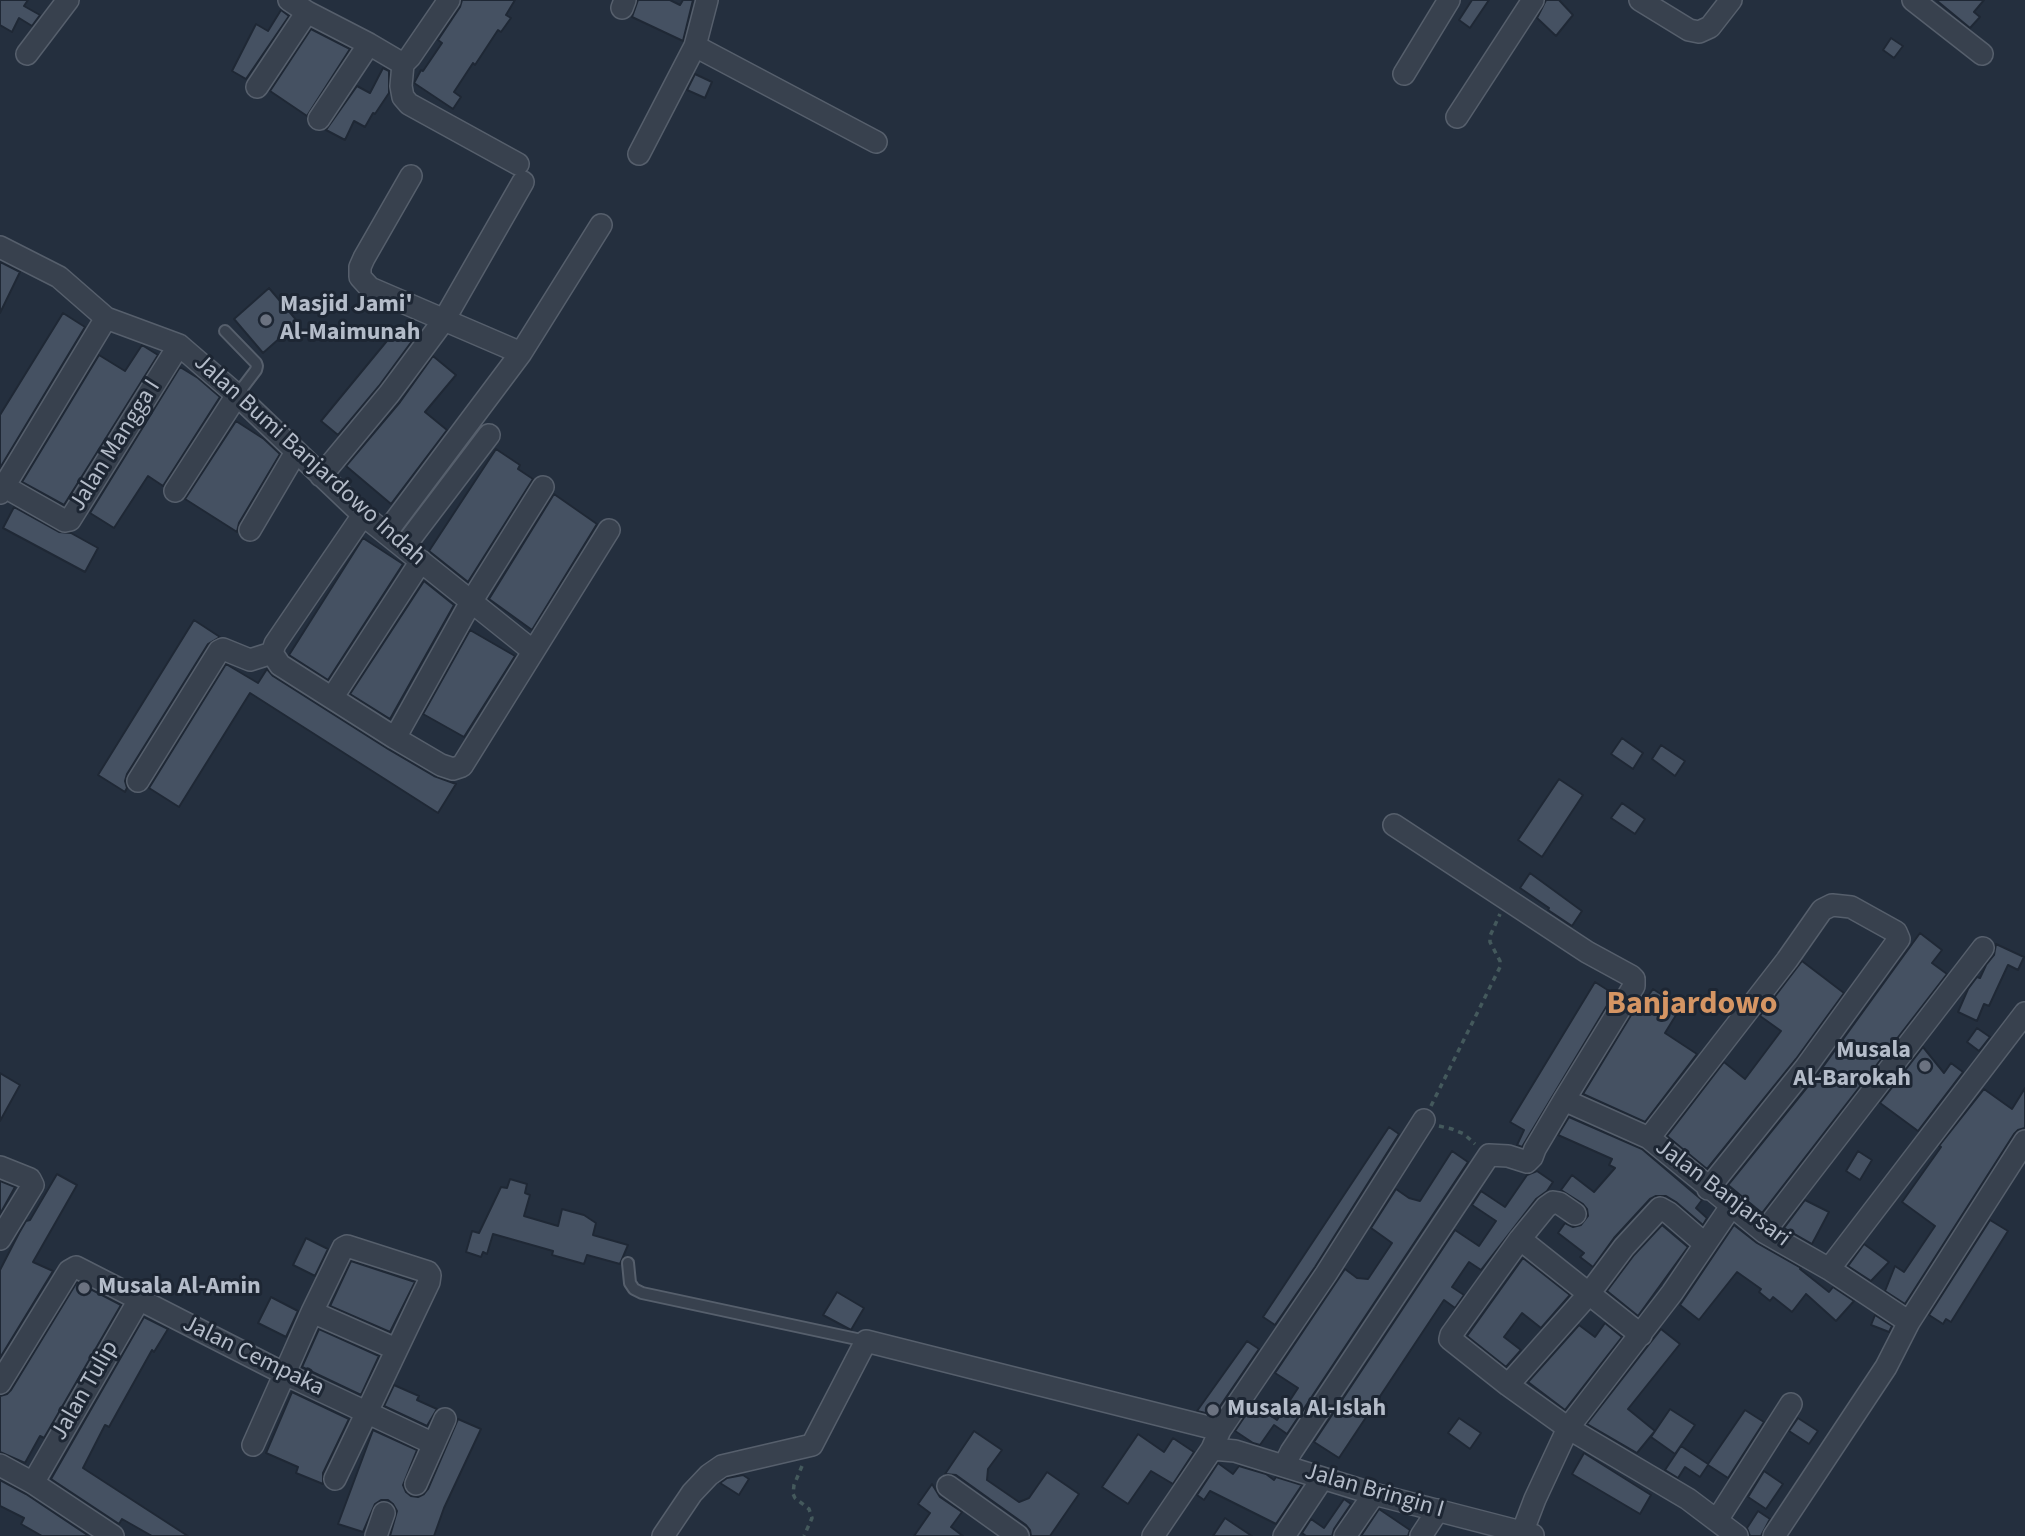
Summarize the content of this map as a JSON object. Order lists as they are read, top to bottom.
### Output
{
  "streets": {
    "street": [
      "Jalan Mangga I",
      "Jalan Bumi Banjardowo Indah",
      "Jalan Banjarsari",
      "Jalan Cempaka",
      "Jalan Tulip",
      "Jalan Bringin I"
    ]
  },
  "crossings": [
    ["Jalan Mangga I", "Jalan Bumi Banjardowo Indah"],
    ["Jalan Cempaka", "Jalan Tulip"]
  ],
  "districts": ["Banjardowo"],
  "places": [
    "Masjid Jami' Al-Maimunah",
    "Musala Al-Barokah",
    "Musala Al-Amin",
    "Musala Al-Islah"
  ]
}
